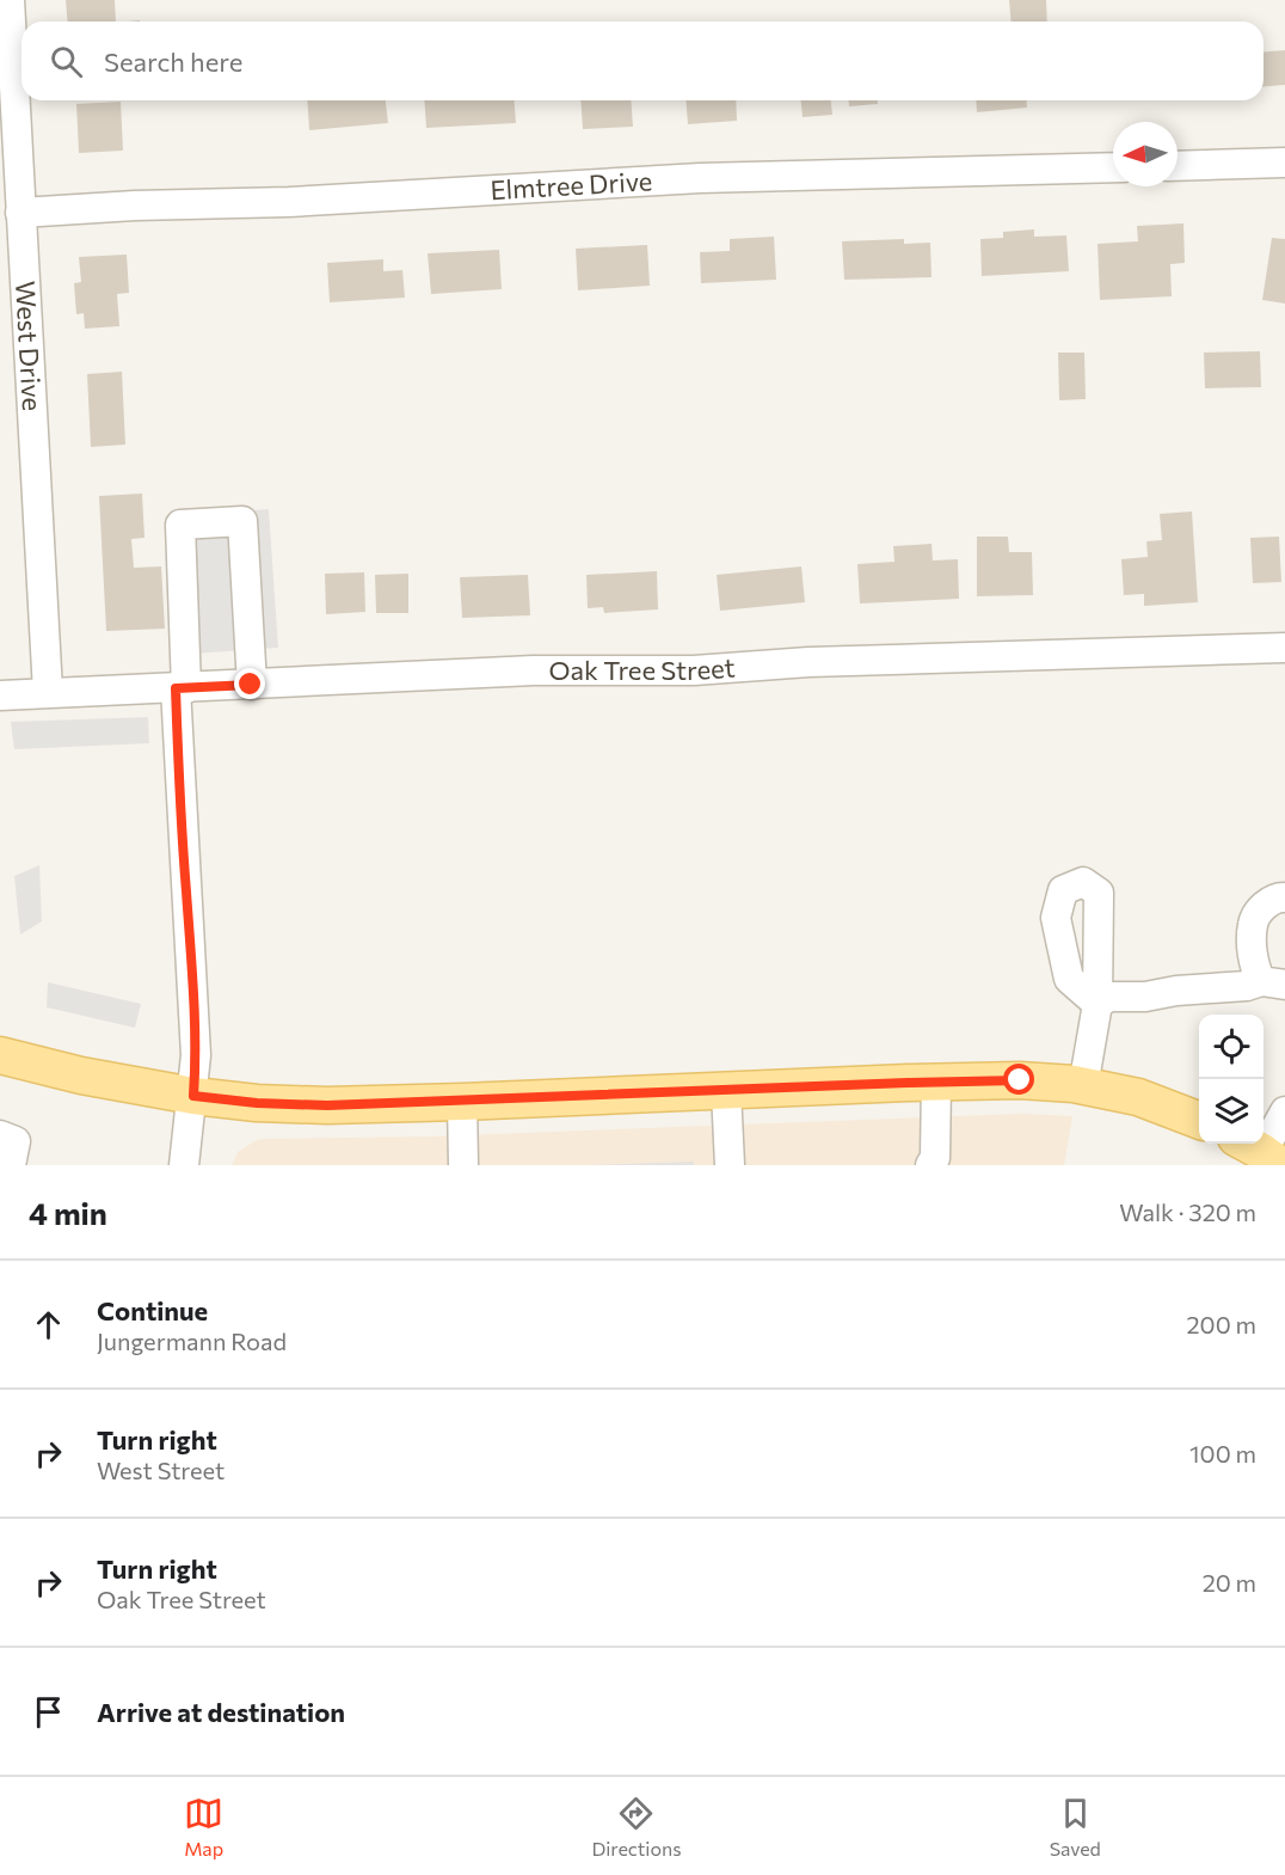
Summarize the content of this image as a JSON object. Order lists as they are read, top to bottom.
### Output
{
  "streets": {
    "street": ["Elmtree Drive", "West Drive", "Oak Tree Street"]
  },
  "crossings": [
    ["Elmtree Drive", "West Drive"],
    ["West Drive", "Oak Tree Street"]
  ],
  "north": "left",
  "page": {
    "search": "Search here",
    "heading": ["4 min", "Walk · 320 m"],
    "list": [
      ["Continue", "Jungermann Road", "200 m"],
      ["Turn right", "West Street", "100 m"],
      ["Turn right", "Oak Tree Street", "20 m"],
      "Arrive at destination"
    ],
    "nav": ["Map", "Directions", "Saved"]
  }
}
